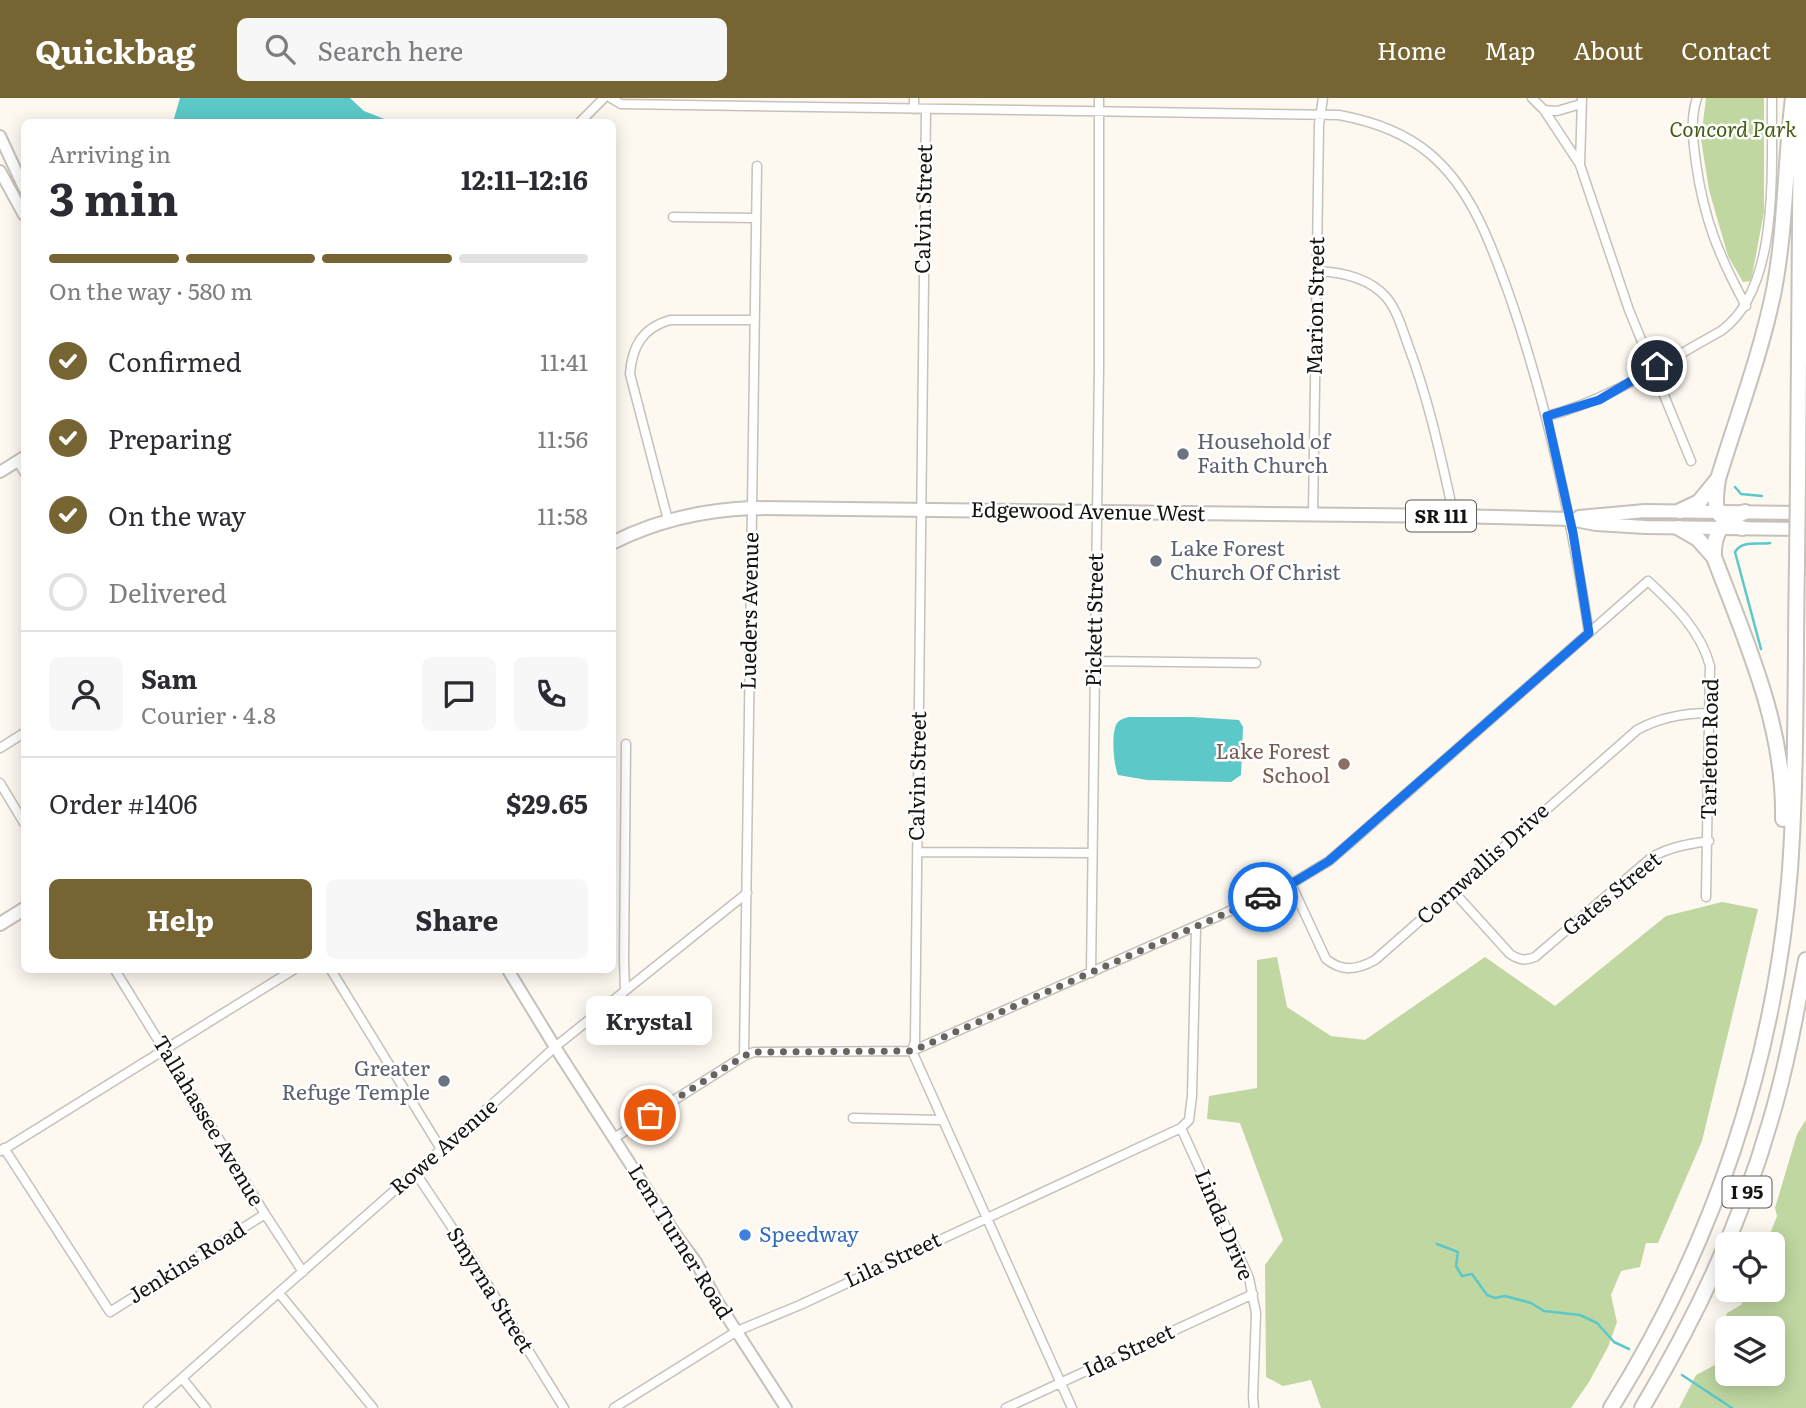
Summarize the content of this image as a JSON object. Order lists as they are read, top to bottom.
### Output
{
  "streets": {
    "highway": ["I 95"],
    "main road": ["Edgewood Avenue West", "SR 111", "Lem Turner Road"],
    "street": [
      "Calvin Street",
      "Marion Street",
      "Lueders Avenue",
      "Pickett Street",
      "Tarleton Road",
      "Cornwallis Drive",
      "Gates Street",
      "Tallahassee Avenue",
      "Rowe Avenue",
      "Linda Drive",
      "Lila Street",
      "Jenkins Road",
      "Smyrna Street",
      "Ida Street"
    ]
  },
  "crossings": [
    ["Calvin Street", "Edgewood Avenue West"],
    ["Calvin Street", "Lila Street"],
    ["Calvin Street", "Ida Street"],
    ["Marion Street", "Edgewood Avenue West"],
    ["Edgewood Avenue West", "Lueders Avenue"],
    ["Edgewood Avenue West", "Pickett Street"],
    ["Lueders Avenue", "Rowe Avenue"],
    ["Tarleton Road", "Cornwallis Drive"],
    ["Tarleton Road", "Gates Street"],
    ["Cornwallis Drive", "Gates Street"],
    ["Tallahassee Avenue", "Rowe Avenue"],
    ["Tallahassee Avenue", "Jenkins Road"],
    ["Rowe Avenue", "Lem Turner Road"],
    ["Rowe Avenue", "Smyrna Street"],
    ["Linda Drive", "Lila Street"],
    ["Linda Drive", "Ida Street"],
    ["Lem Turner Road", "Lila Street"]
  ],
  "parks": ["Concord Park"],
  "places": [
    "Household of Faith Church",
    "Lake Forest Church Of Christ",
    "Lake Forest School",
    "Greater Refuge Temple",
    "Krystal",
    "Speedway"
  ],
  "page": {
    "header": "Quickbag",
    "search": "Search here",
    "nav": [
      "Home",
      "Map",
      "About",
      "Contact"
    ],
    "heading": ["3 min", "Arriving in", "12:11–12:16"],
    "panel": [
      "Sam",
      "Courier · 4.8",
      "Order #1406",
      "$29.65"
    ],
    "bar": "On the way · 580 m",
    "list": [
      ["Confirmed", "11:41"],
      ["Preparing", "11:56"],
      ["On the way", "11:58"],
      "Delivered"
    ],
    "buttons": ["Help", "Share"],
    "bubble": "Krystal"
  }
}
